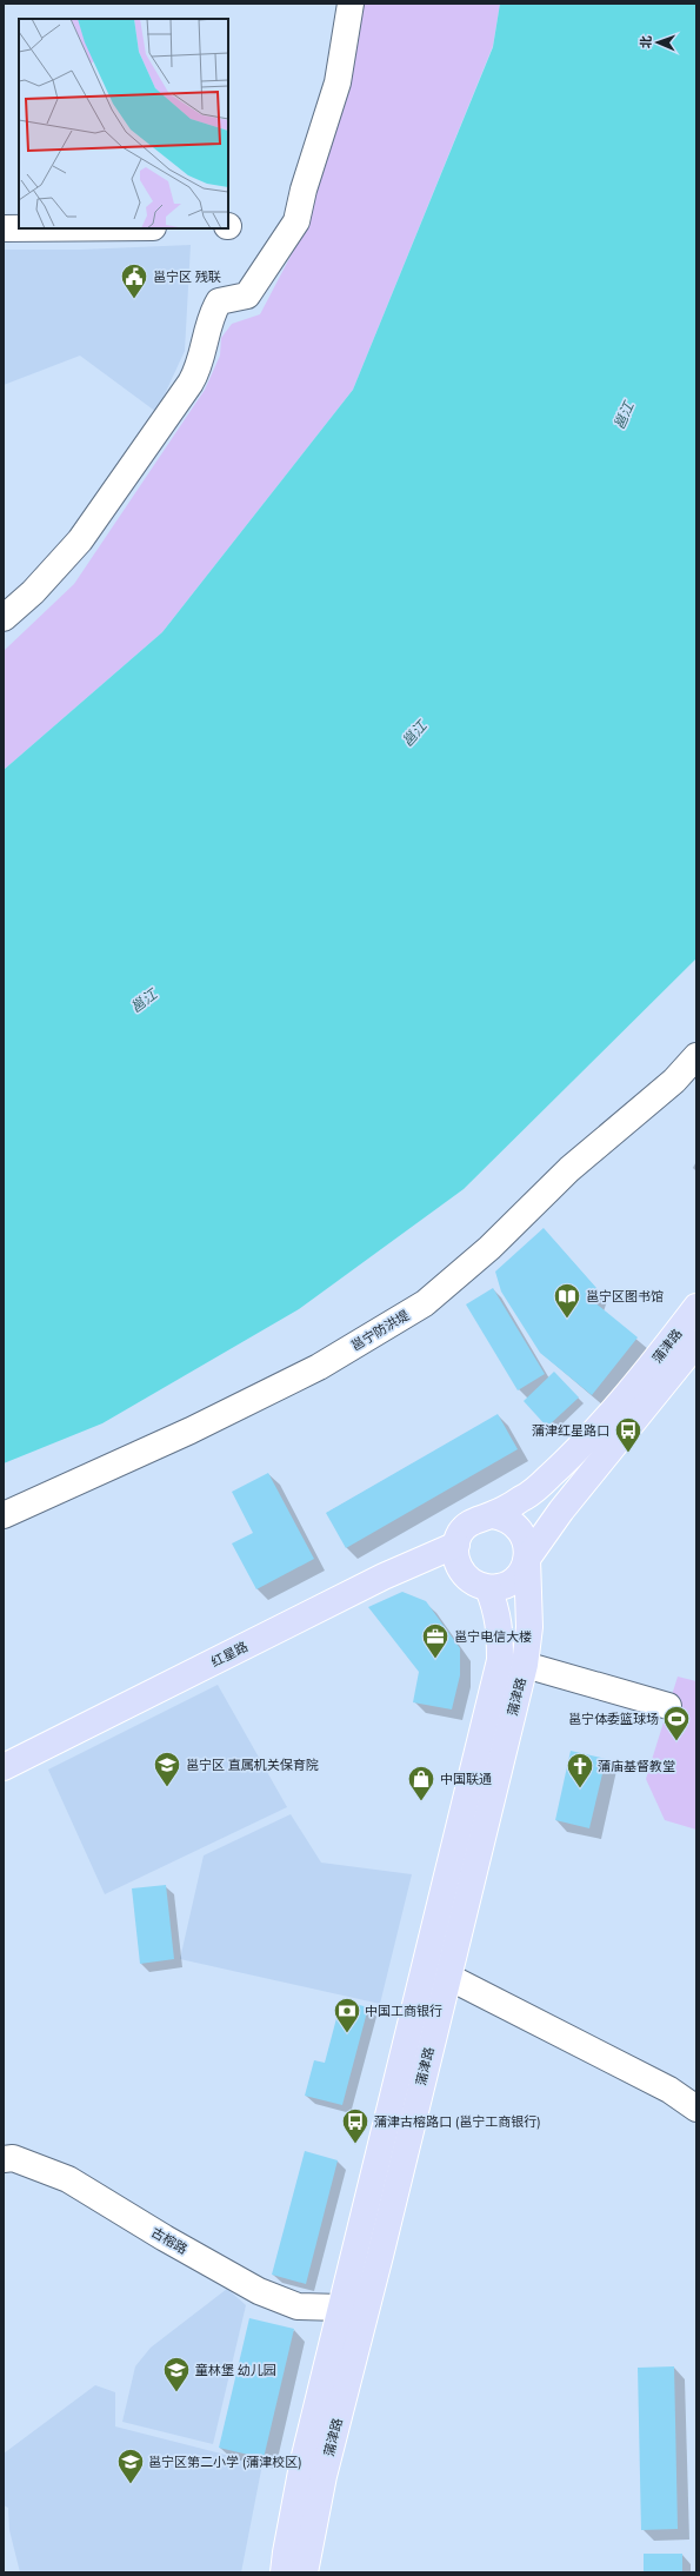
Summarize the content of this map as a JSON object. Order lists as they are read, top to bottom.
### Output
{
  "streets": {
    "main road": ["蒲津路", "红星路"],
    "street": ["邕宁防洪堤", "古榕路"]
  },
  "crossings": [
    ["蒲津路", "红星路"],
    ["蒲津路", "古榕路"]
  ],
  "water": ["邕江"],
  "places": {
    "public building": ["邕宁区 残联"],
    "library": ["邕宁区图书馆"],
    "bus stop": ["蒲津红星路口", "蒲津古榕路口 (邕宁工商银行)"],
    "office": ["邕宁电信大楼"],
    "sports": ["邕宁体委篮球场"],
    "school or university": ["邕宁区 直属机关保育院", "童林堡 幼儿园", "邕宁区第二小学 (蒲津校区)"],
    "church": ["蒲庙基督教堂"],
    "shop": ["中国联通"],
    "bank": ["中国工商银行"]
  },
  "north": "left"
}
